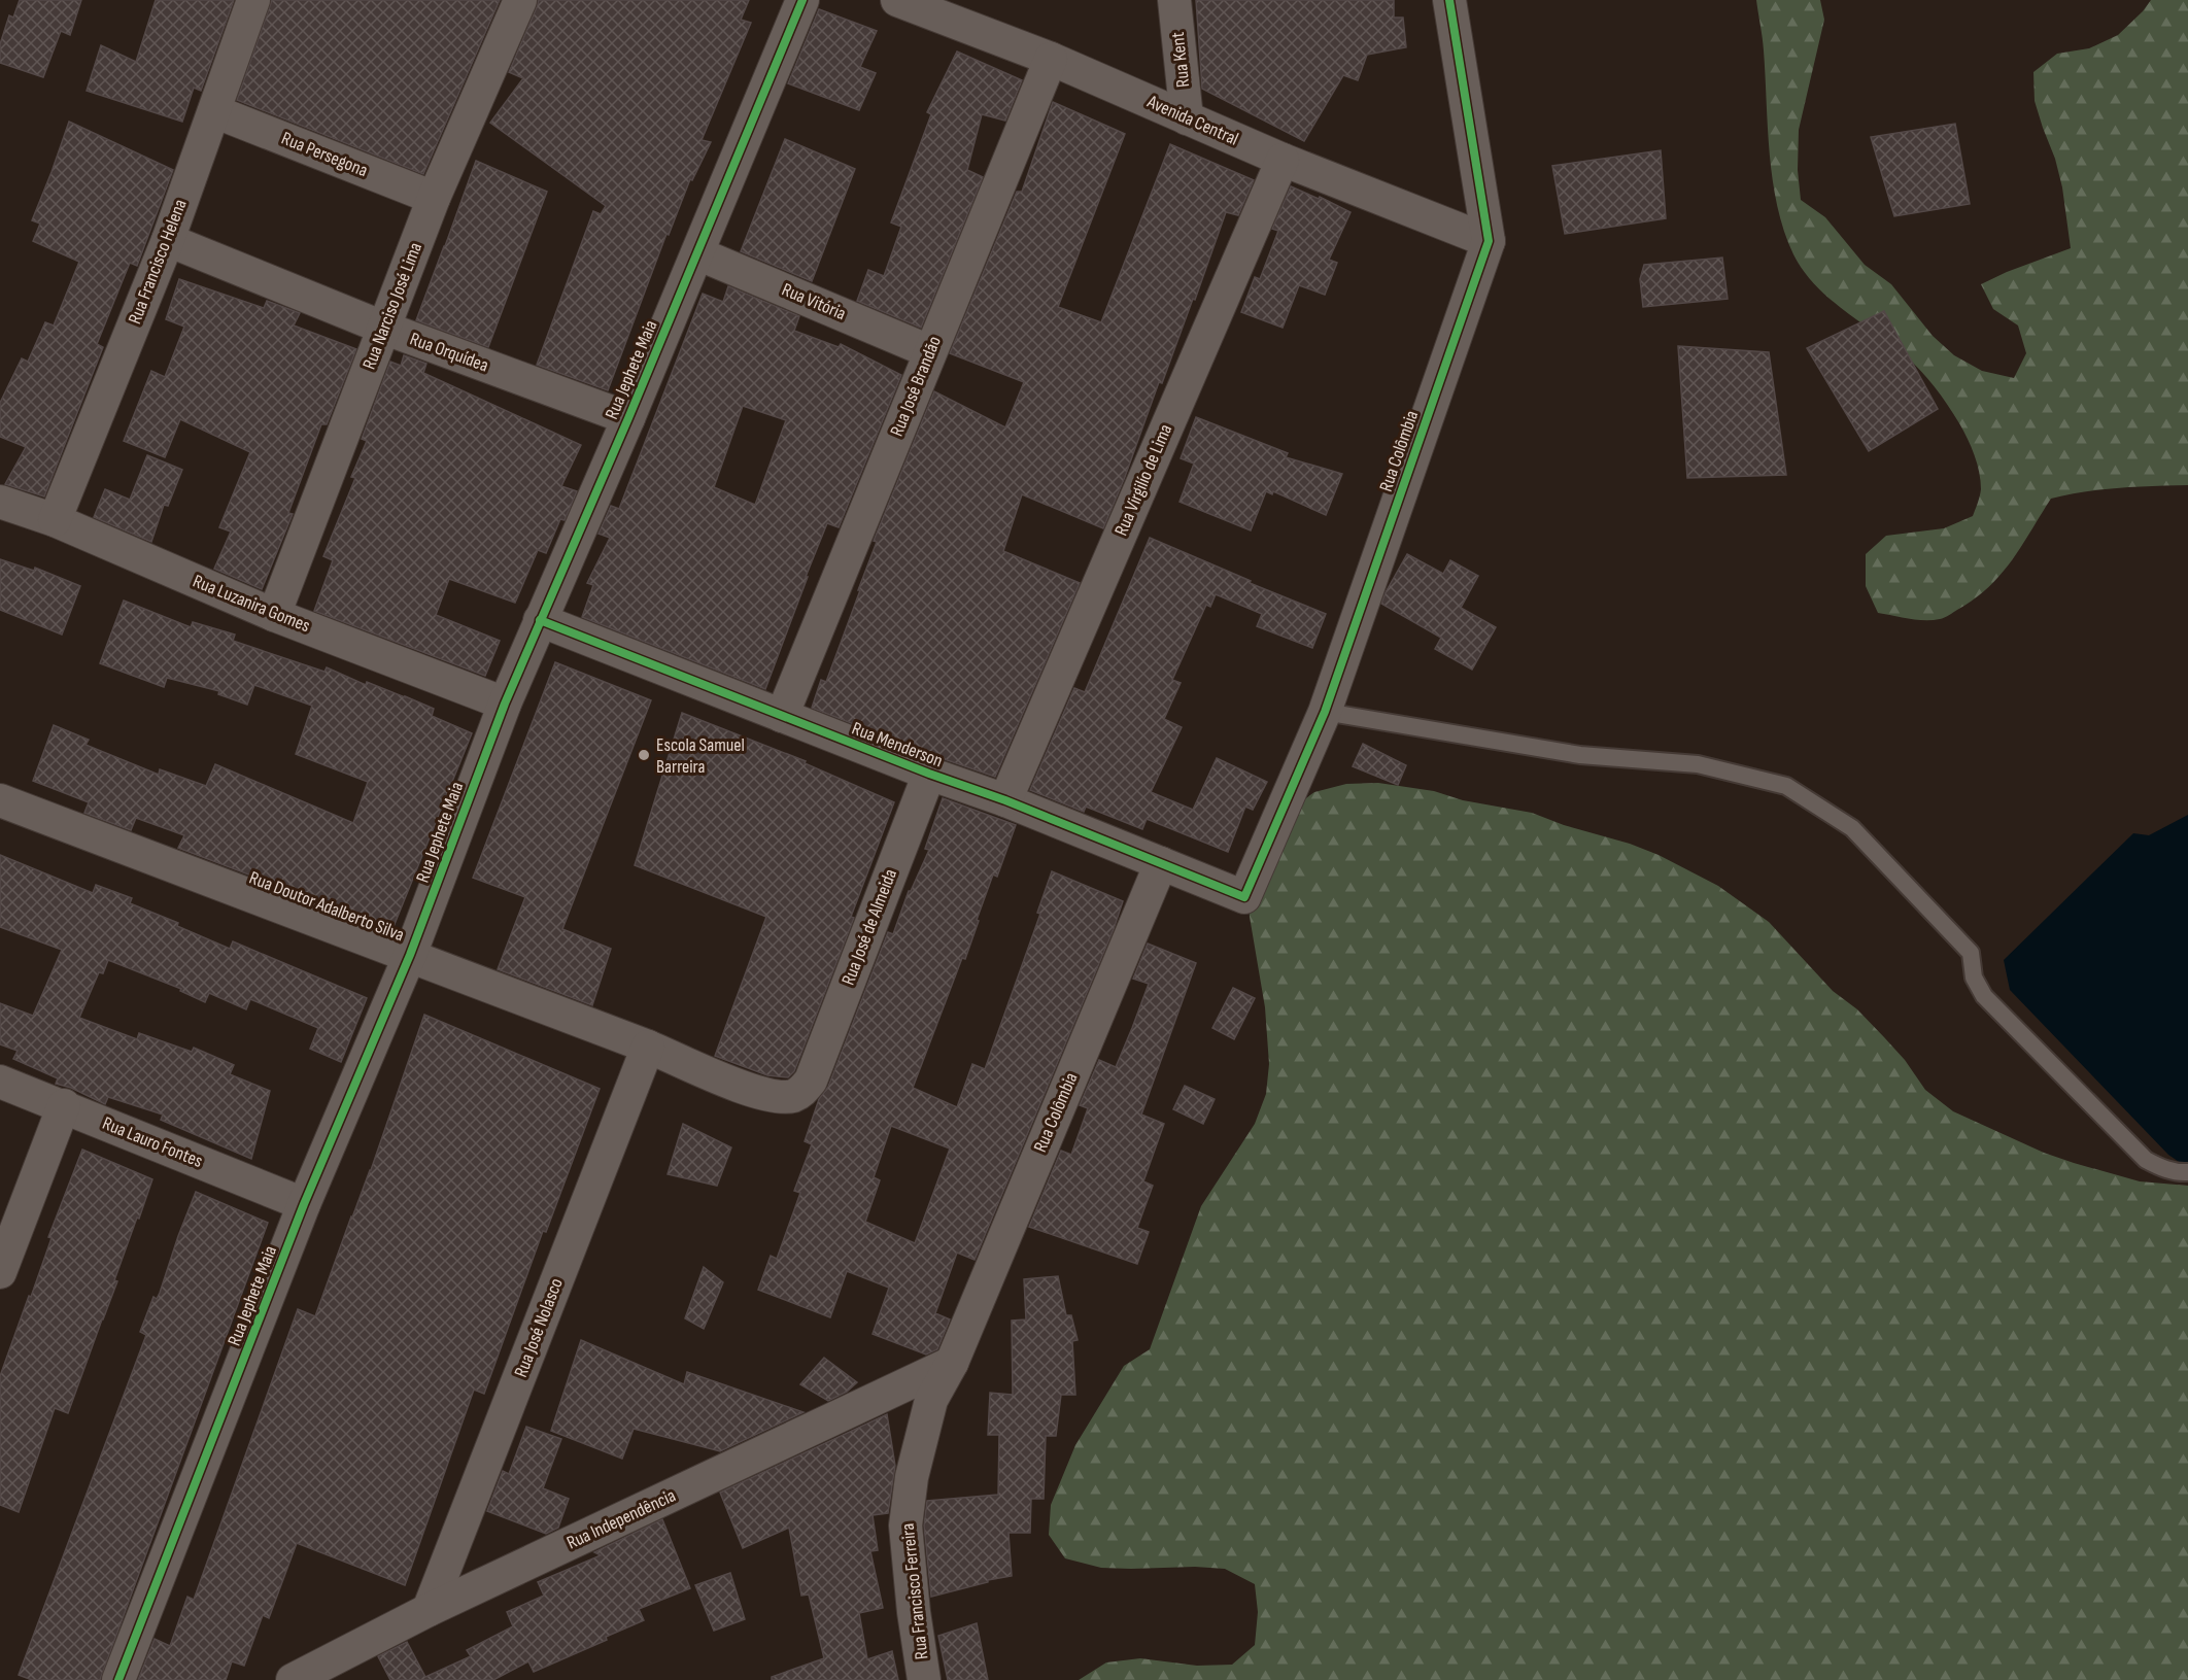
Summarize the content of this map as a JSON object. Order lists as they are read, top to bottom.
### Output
{
  "streets": {
    "street": [
      "Rua Kent",
      "Avenida Central",
      "Rua Persegona",
      "Rua Francisco Helena",
      "Rua Vitória",
      "Rua Narciso José Lima",
      "Rua Orquídea",
      "Rua Jephete Maia",
      "Rua José Brandão",
      "Rua Colômbia",
      "Rua Virgilío de Lima",
      "Rua Luzanira Gomes",
      "Rua Menderson",
      "Rua Doutor Adalberto Silva",
      "Rua José de Almeida",
      "Rua Lauro Fontes",
      "Rua José Nolasco",
      "Rua Independência",
      "Rua Francisco Ferreira"
    ]
  },
  "crossings": [
    ["Rua Kent", "Avenida Central"],
    ["Avenida Central", "Rua José Brandão"],
    ["Avenida Central", "Rua Colômbia"],
    ["Avenida Central", "Rua Virgilío de Lima"],
    ["Rua Persegona", "Rua Francisco Helena"],
    ["Rua Persegona", "Rua Narciso José Lima"],
    ["Rua Francisco Helena", "Rua Orquídea"],
    ["Rua Francisco Helena", "Rua Luzanira Gomes"],
    ["Rua Vitória", "Rua Jephete Maia"],
    ["Rua Vitória", "Rua José Brandão"],
    ["Rua Narciso José Lima", "Rua Orquídea"],
    ["Rua Narciso José Lima", "Rua Luzanira Gomes"],
    ["Rua Orquídea", "Rua Jephete Maia"],
    ["Rua Jephete Maia", "Rua Luzanira Gomes"],
    ["Rua Jephete Maia", "Rua Menderson"],
    ["Rua Jephete Maia", "Rua Doutor Adalberto Silva"],
    ["Rua Jephete Maia", "Rua Lauro Fontes"],
    ["Rua José Brandão", "Rua Menderson"],
    ["Rua Colômbia", "Rua Menderson"],
    ["Rua Colômbia", "Rua Independência"],
    ["Rua Colômbia", "Rua Francisco Ferreira"],
    ["Rua Virgilío de Lima", "Rua Menderson"],
    ["Rua Menderson", "Rua José de Almeida"],
    ["Rua Doutor Adalberto Silva", "Rua José de Almeida"],
    ["Rua Doutor Adalberto Silva", "Rua José Nolasco"],
    ["Rua José Nolasco", "Rua Independência"],
    ["Rua Independência", "Rua Francisco Ferreira"]
  ],
  "places": ["Escola Samuel Barreira"]
}
